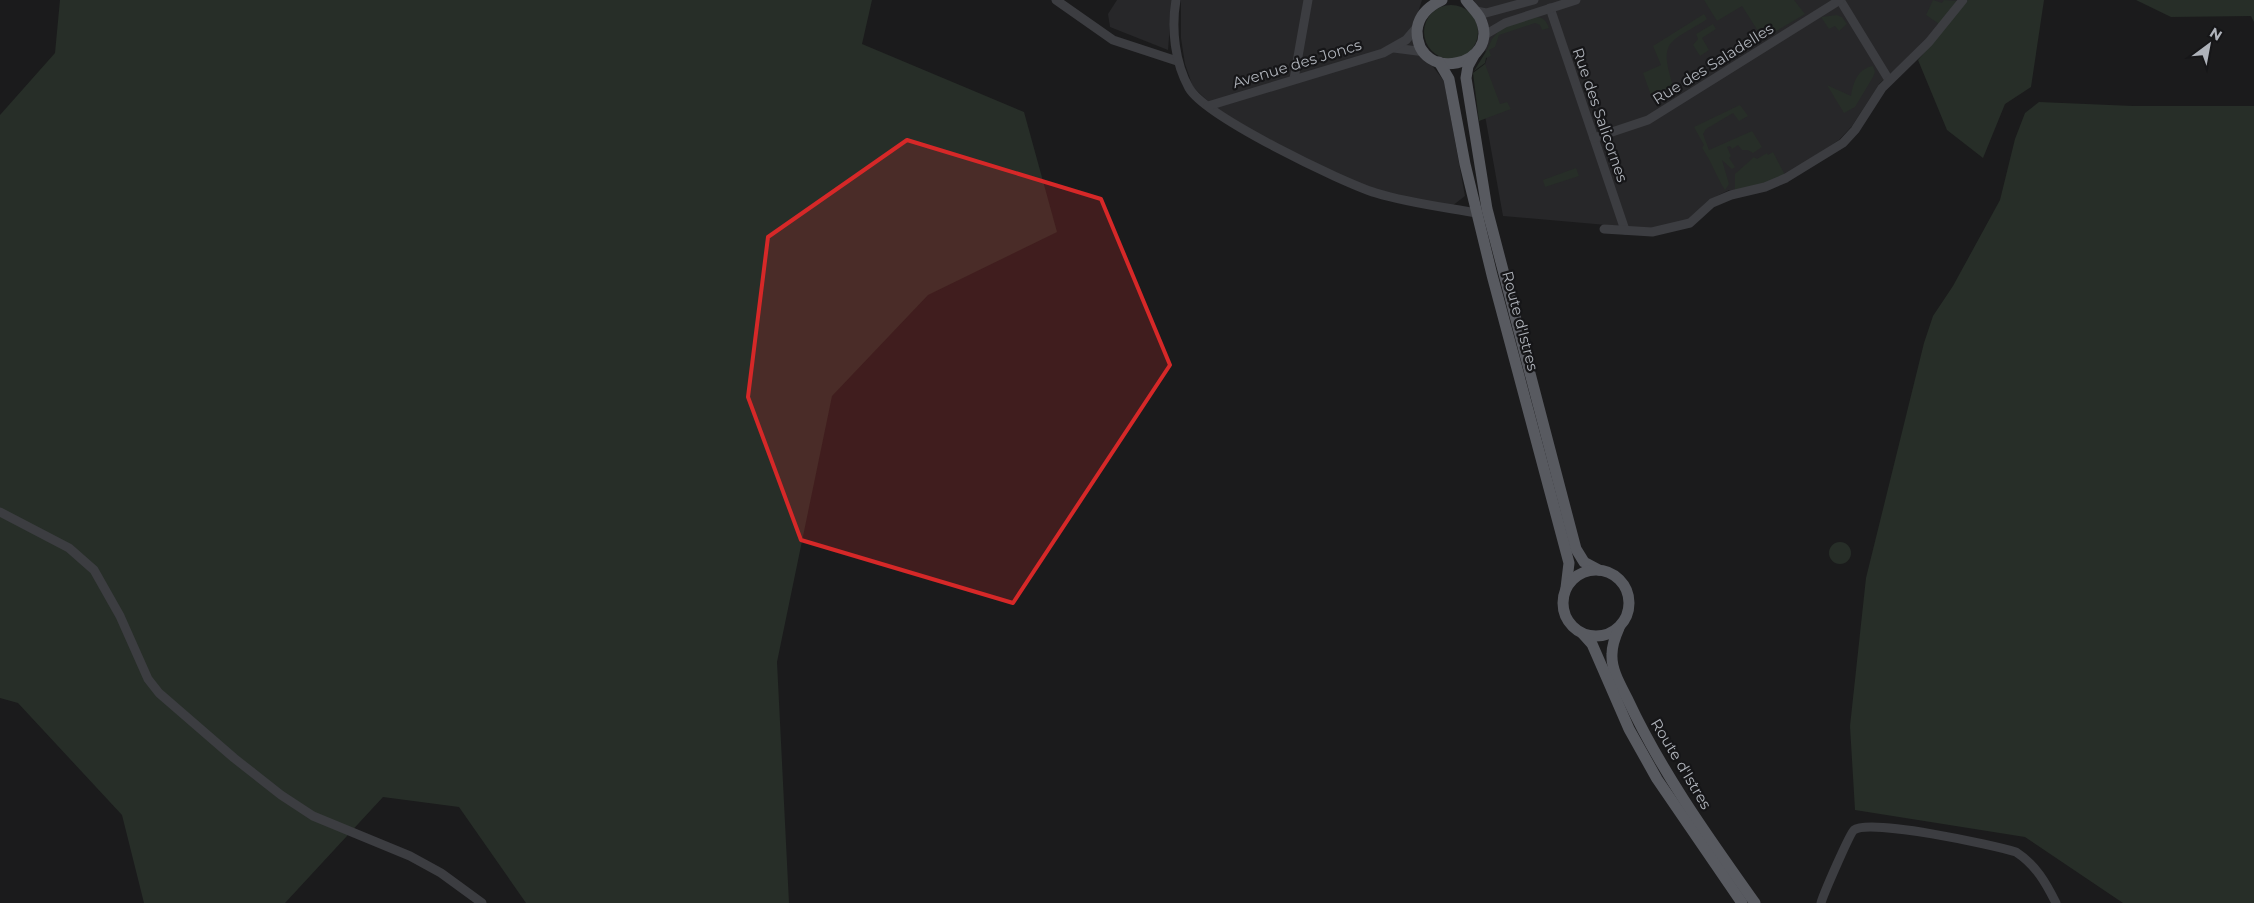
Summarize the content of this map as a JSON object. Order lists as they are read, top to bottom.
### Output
{
  "streets": {
    "main road": ["Route d'Istres"],
    "street": ["Avenue des Joncs", "Rue des Saladelles", "Rue des Salicornes"]
  },
  "crossings": [
    ["Rue des Saladelles", "Rue des Salicornes"]
  ],
  "north": "top right"
}
